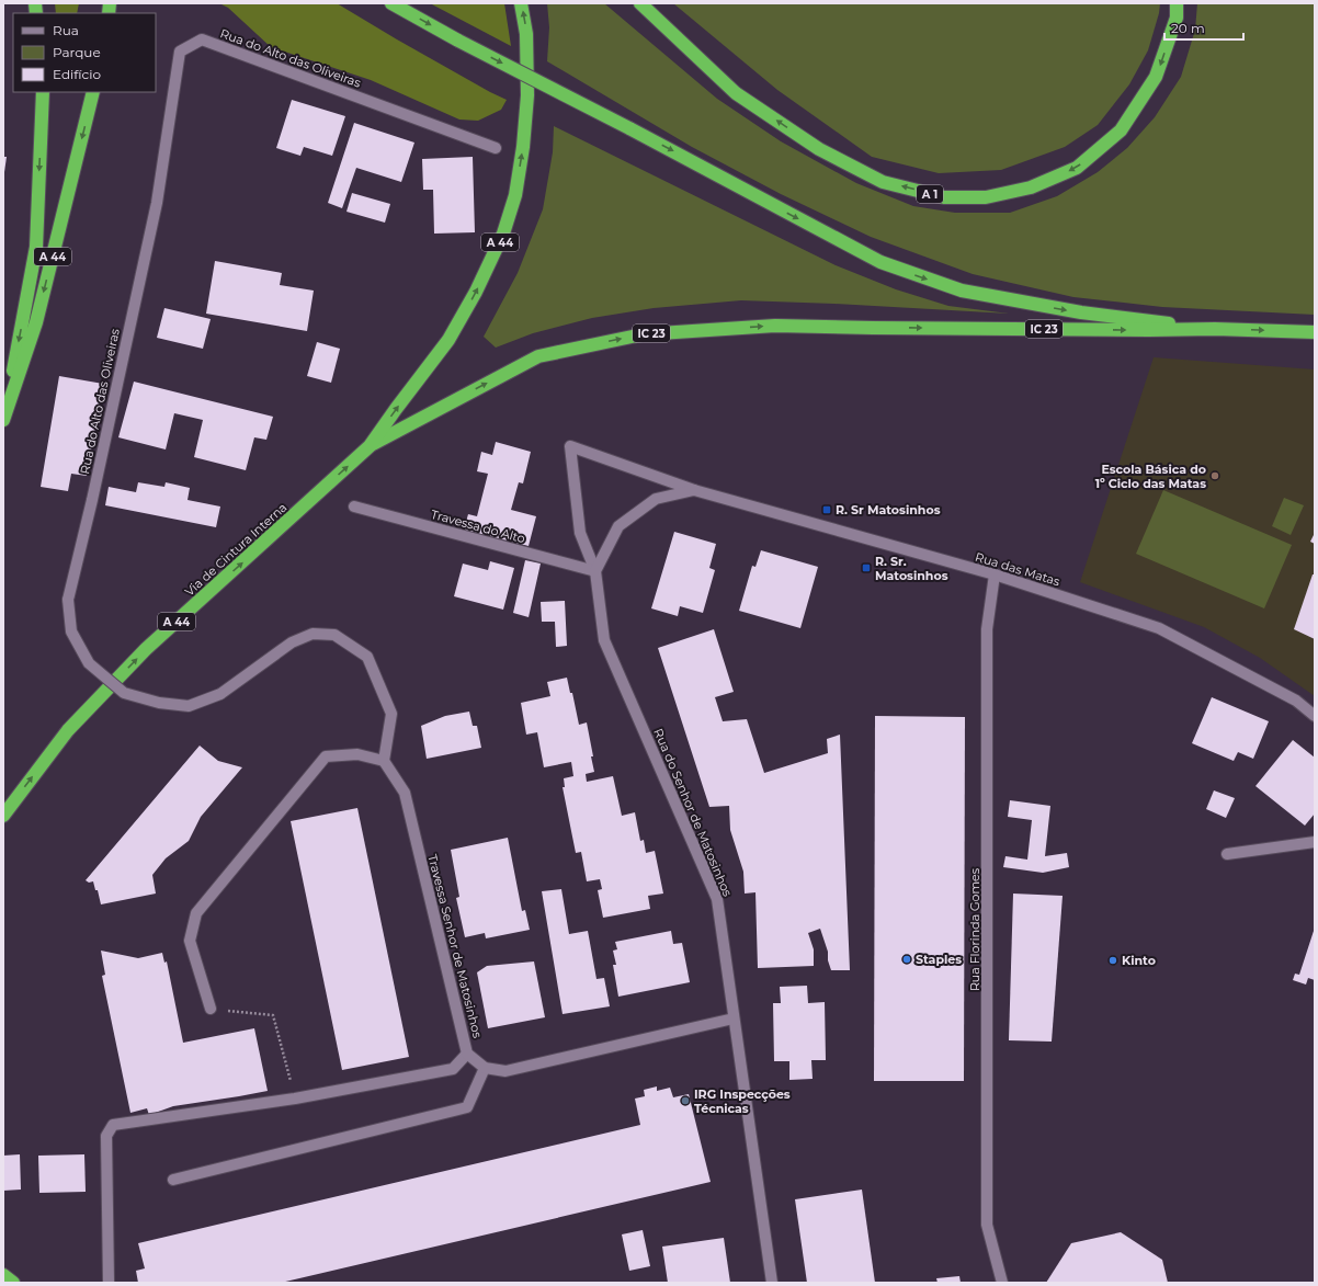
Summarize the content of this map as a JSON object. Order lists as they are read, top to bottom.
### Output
{
  "streets": {
    "highway": [
      "A 1",
      "A 44",
      "IC 23",
      "Via de Cintura Interna"
    ],
    "street": [
      "Rua do Alto das Oliveiras",
      "Travessa do Alto",
      "Rua das Matas",
      "Rua do Senhor de Matosinhos",
      "Rua Florinda Gomes",
      "Travessa Senhor de Matosinhos"
    ]
  },
  "crossings": [
    ["Rua do Alto das Oliveiras", "Travessa Senhor de Matosinhos"],
    ["A 44", "IC 23"],
    ["A 44", "Via de Cintura Interna"],
    ["IC 23", "Via de Cintura Interna"],
    ["Travessa do Alto", "Rua das Matas"],
    ["Travessa do Alto", "Rua do Senhor de Matosinhos"],
    ["Rua das Matas", "Rua do Senhor de Matosinhos"],
    ["Rua das Matas", "Rua Florinda Gomes"]
  ],
  "one_way": ["Via de Cintura Interna"],
  "places": {
    "other": [
      "Escola Básica do 1º Ciclo das Matas",
      "Staples",
      "Kinto",
      "IRG Inspecções Técnicas"
    ],
    "transit": ["R. Sr Matosinhos", "R. Sr. Matosinhos"]
  },
  "legend": ["Rua", "Parque", "Edifício"],
  "scale_bar": "20 m"
}
